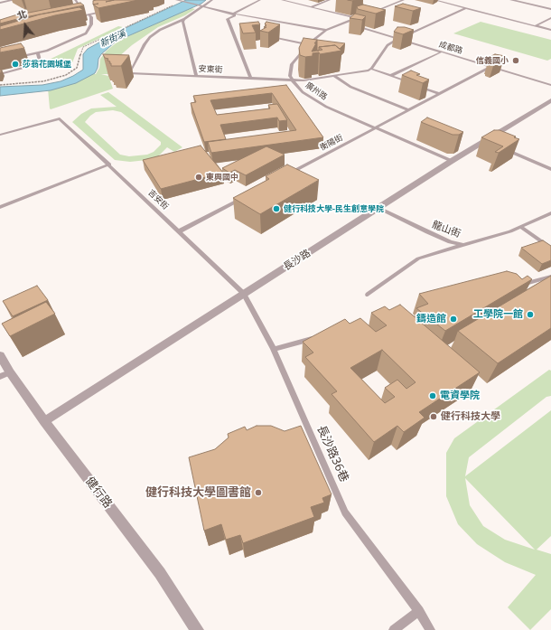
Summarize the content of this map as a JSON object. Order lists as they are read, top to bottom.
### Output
{
  "streets": {
    "street": ["長沙路", "健行路"],
    "lane": [
      "成都路",
      "安東街",
      "廣州路",
      "衡陽街",
      "吉安街",
      "龍山街",
      "長沙路36巷"
    ]
  },
  "crossings": [
    ["成都路", "衡陽街"],
    ["安東街", "廣州路"],
    ["廣州路", "衡陽街"],
    ["廣州路", "長沙路"],
    ["吉安街", "長沙路"],
    ["吉安街", "長沙路36巷"],
    ["龍山街", "長沙路"],
    ["長沙路", "長沙路36巷"],
    ["長沙路", "健行路"]
  ],
  "water": ["新街溪"],
  "places": [
    "信義國小",
    "莎翁花園城堡",
    "東興國中",
    "健行科技大學-民生創意學院",
    "工學院一館",
    "鑄造館",
    "電資學院",
    "健行科技大學",
    "健行科技大學圖書館"
  ],
  "north": "top"
}
